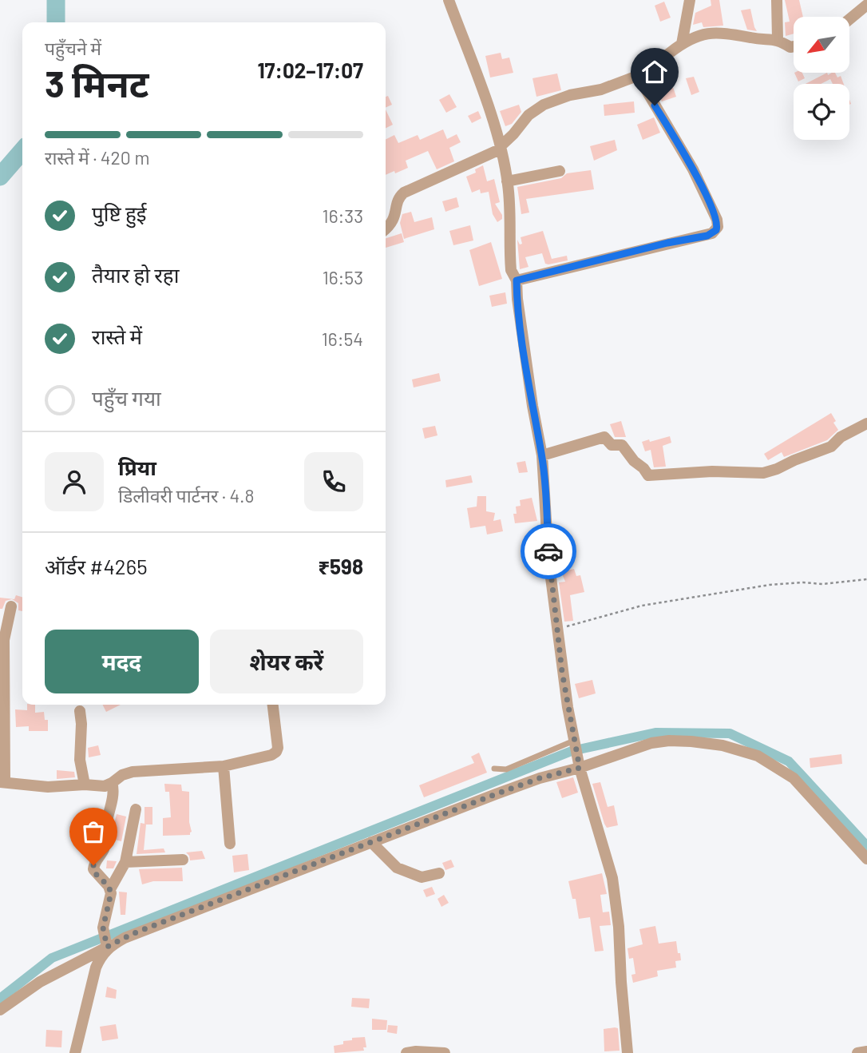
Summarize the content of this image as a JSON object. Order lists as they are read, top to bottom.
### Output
{
  "north": "bottom left",
  "page": {
    "heading": ["3 मिनट", "पहुँचने में", "17:02–17:07"],
    "panel": [
      "प्रिया",
      "डिलीवरी पार्टनर · 4.8",
      "ऑर्डर #4265",
      "₹598"
    ],
    "bar": "रास्ते में · 420 m",
    "list": [
      ["पुष्टि हुई", "16:33"],
      ["तैयार हो रहा", "16:53"],
      ["रास्ते में", "16:54"],
      "पहुँच गया"
    ],
    "buttons": ["मदद", "शेयर करें"]
  }
}
